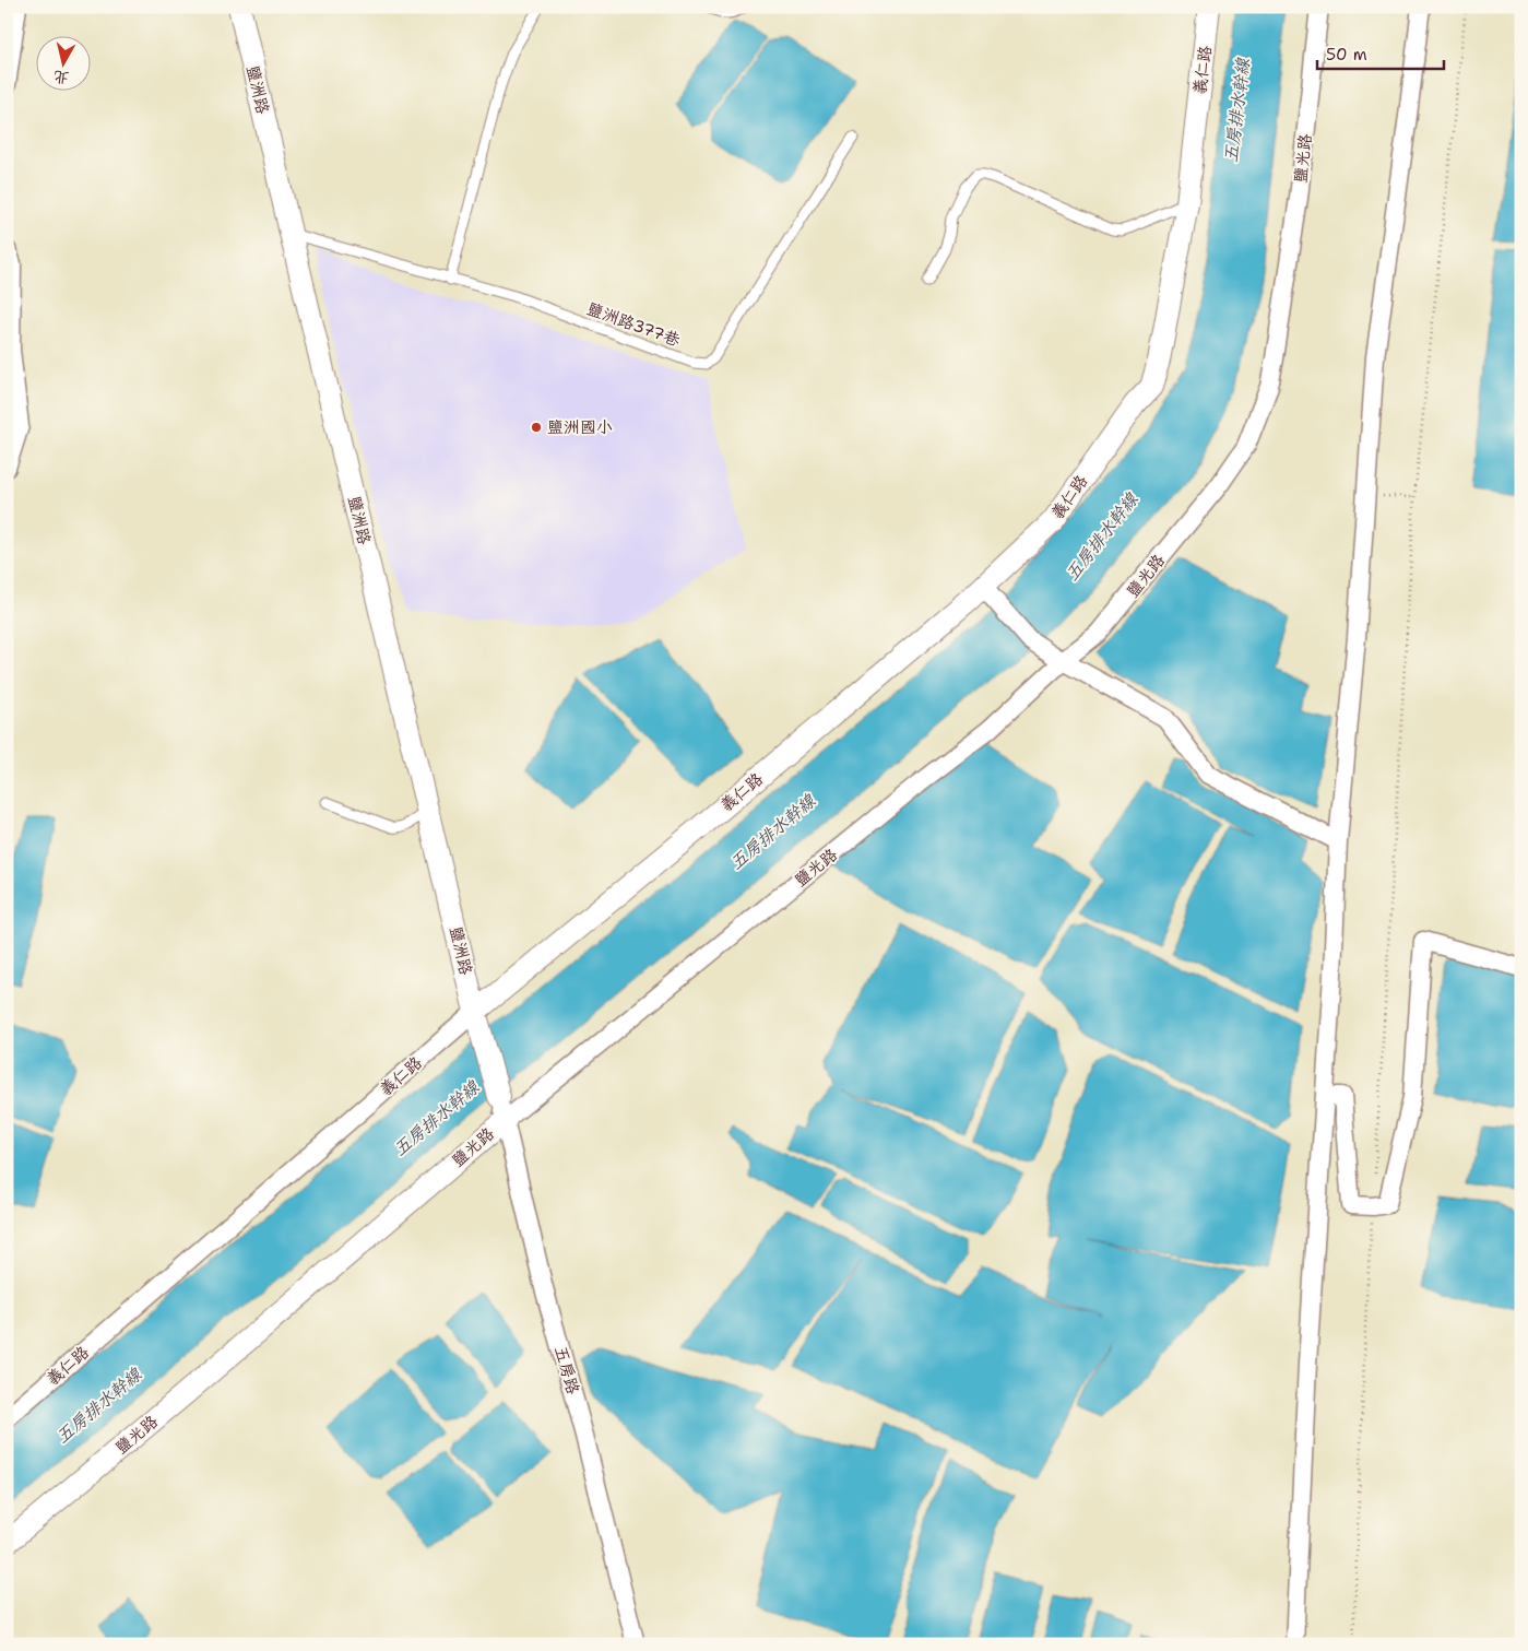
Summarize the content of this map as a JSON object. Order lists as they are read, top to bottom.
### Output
{
  "streets": {
    "street": [
      "義仁路",
      "鹽洲路",
      "鹽光路",
      "五房路"
    ],
    "lane": ["鹽洲路377巷"]
  },
  "crossings": [
    ["義仁路", "鹽洲路"],
    ["鹽洲路", "鹽洲路377巷"],
    ["鹽洲路", "五房路"],
    ["鹽光路", "五房路"]
  ],
  "water": ["五房排水幹線"],
  "places": ["鹽洲國小"],
  "scale_bar": "50 m",
  "north": "bottom"
}
